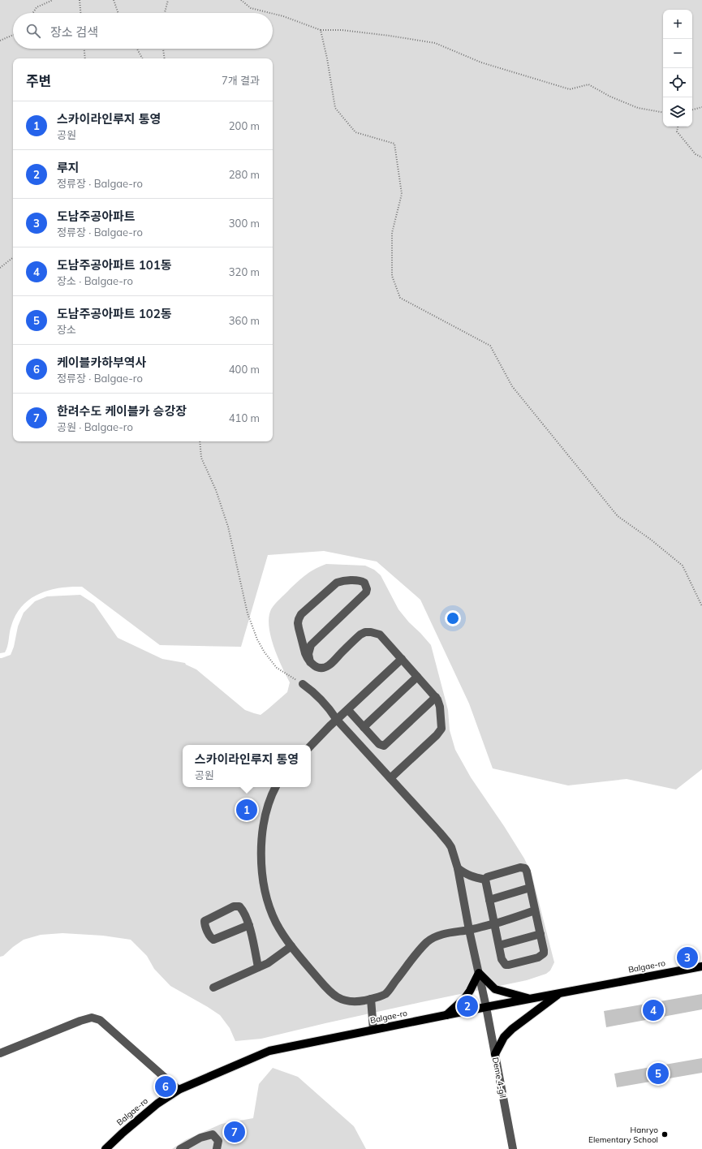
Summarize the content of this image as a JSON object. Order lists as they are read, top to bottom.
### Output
{
  "streets": {
    "main road": ["Balgae-ro"],
    "street": ["Deme 4-gil"]
  },
  "crossings": [
    ["Balgae-ro", "Deme 4-gil"]
  ],
  "places": ["Hanryo Elementary School"],
  "page": {
    "map_buttons": ["+", "−"],
    "search": "장소 검색",
    "heading": ["주변", "7개 결과"],
    "list": [
      {
        "mark": "1",
        "name": "스카이라인루지 통영",
        "note": "공원",
        "value": "200 m"
      },
      {
        "mark": "2",
        "name": "루지",
        "note": "정류장 · Balgae-ro",
        "value": "280 m"
      },
      {
        "mark": "3",
        "name": "도남주공아파트",
        "note": "정류장 · Balgae-ro",
        "value": "300 m"
      },
      {
        "mark": "4",
        "name": "도남주공아파트 101동",
        "note": "장소 · Balgae-ro",
        "value": "320 m"
      },
      {
        "mark": "5",
        "name": "도남주공아파트 102동",
        "note": "장소",
        "value": "360 m"
      },
      {
        "mark": "6",
        "name": "케이블카하부역사",
        "note": "정류장 · Balgae-ro",
        "value": "400 m"
      },
      {
        "mark": "7",
        "name": "한려수도 케이블카 승강장",
        "note": "공원 · Balgae-ro",
        "value": "410 m"
      }
    ],
    "popup": ["스카이라인루지 통영", "공원"],
    "pins": [
      "1",
      "3",
      "2",
      "4",
      "5",
      "6",
      "7"
    ]
  }
}
